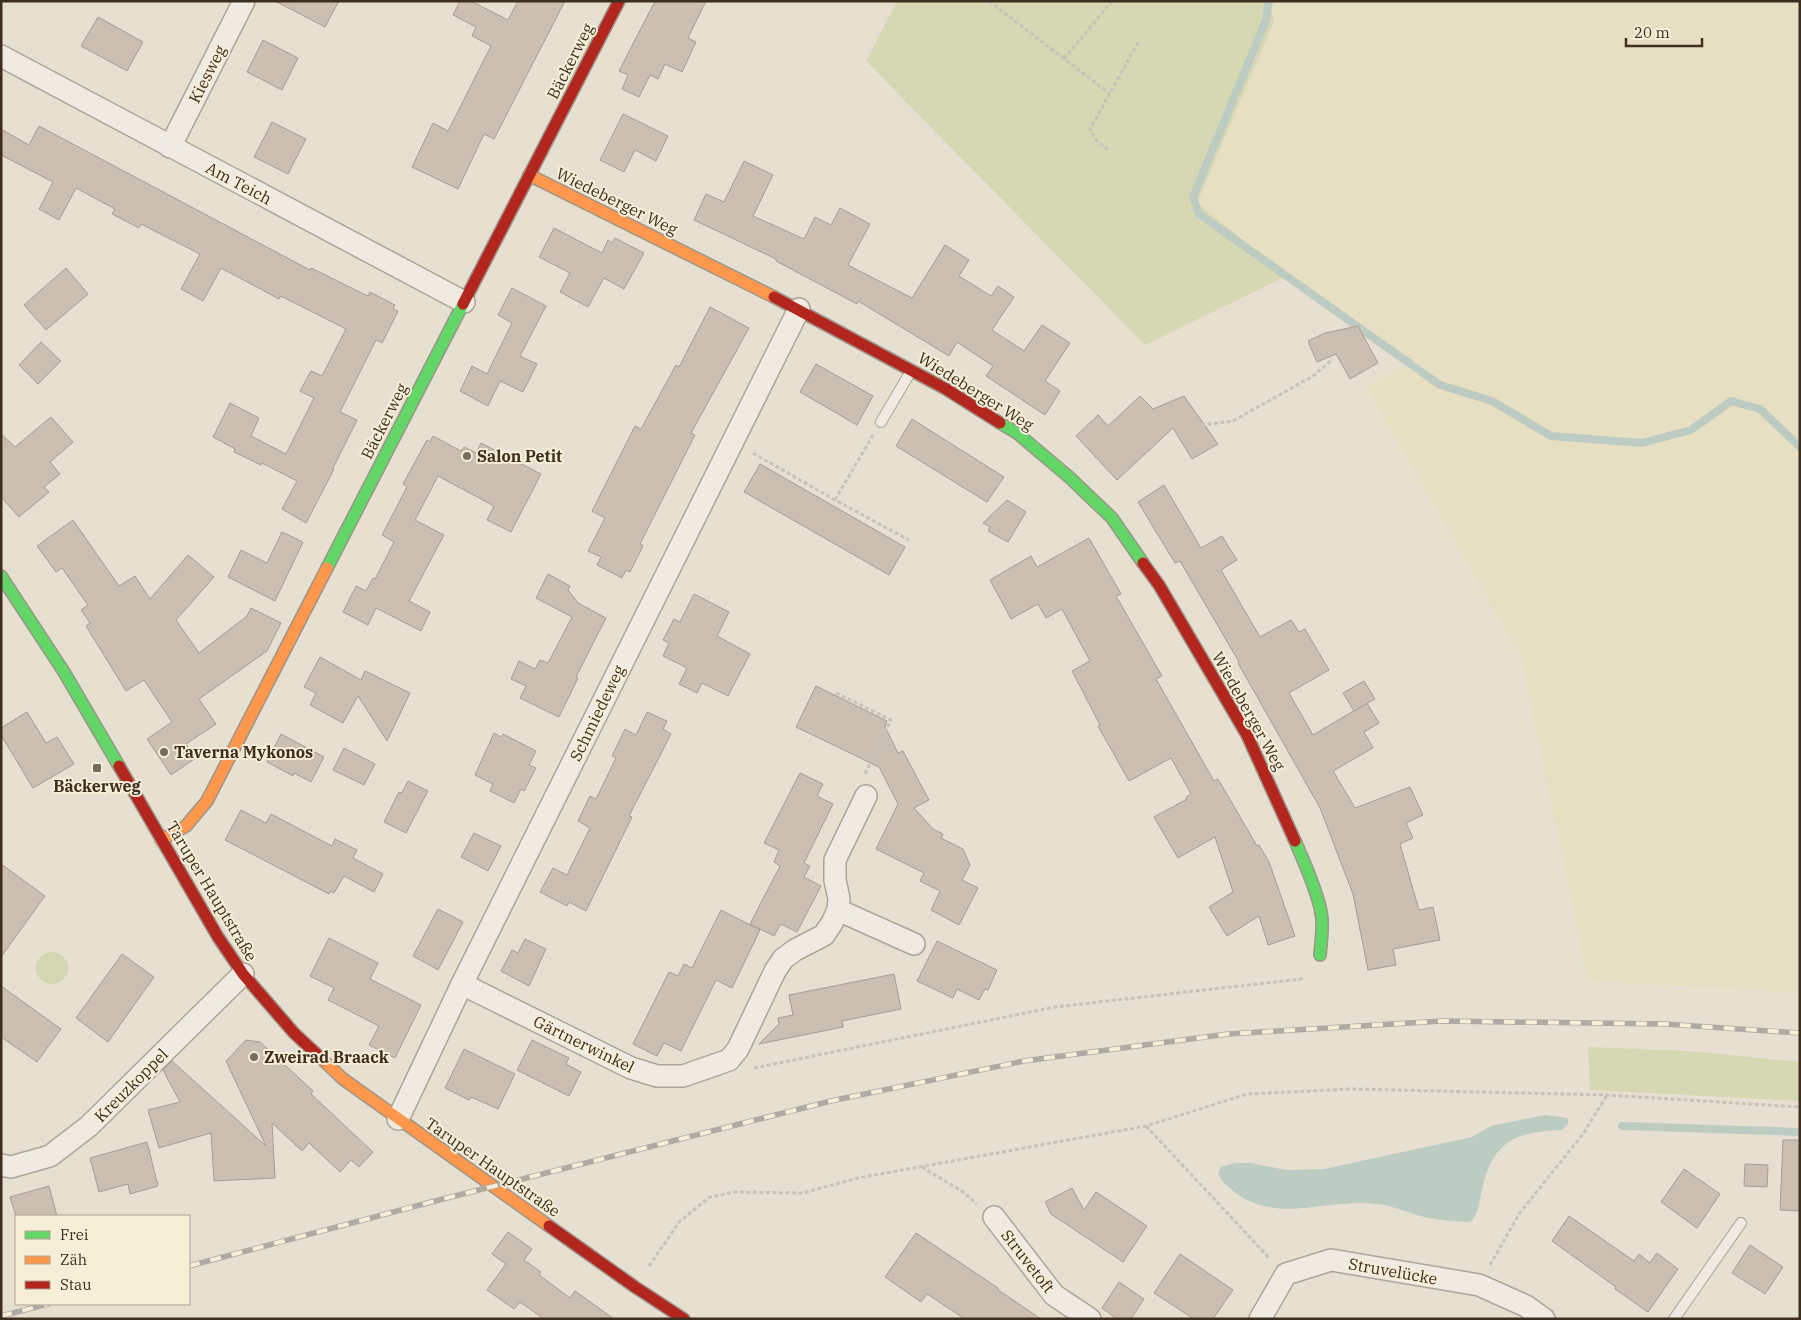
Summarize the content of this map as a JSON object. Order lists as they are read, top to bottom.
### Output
{
  "streets": {
    "street": [
      "Bäckerweg",
      "Kiesweg",
      "Am Teich",
      "Wiedeberger Weg",
      "Schmiedeweg",
      "Taruper Hauptstraße",
      "Gärtnerwinkel",
      "Kreuzkoppel",
      "Struvetoft",
      "Struvelücke"
    ]
  },
  "crossings": [
    ["Bäckerweg", "Am Teich"],
    ["Bäckerweg", "Wiedeberger Weg"],
    ["Bäckerweg", "Taruper Hauptstraße"],
    ["Kiesweg", "Am Teich"],
    ["Wiedeberger Weg", "Schmiedeweg"],
    ["Schmiedeweg", "Taruper Hauptstraße"],
    ["Schmiedeweg", "Gärtnerwinkel"],
    ["Taruper Hauptstraße", "Kreuzkoppel"]
  ],
  "places": {
    "other": ["Salon Petit", "Taverna Mykonos", "Zweirad Braack"],
    "transit": ["Bäckerweg"]
  },
  "legend": ["Frei", "Zäh", "Stau"],
  "scale_bar": "20 m"
}
